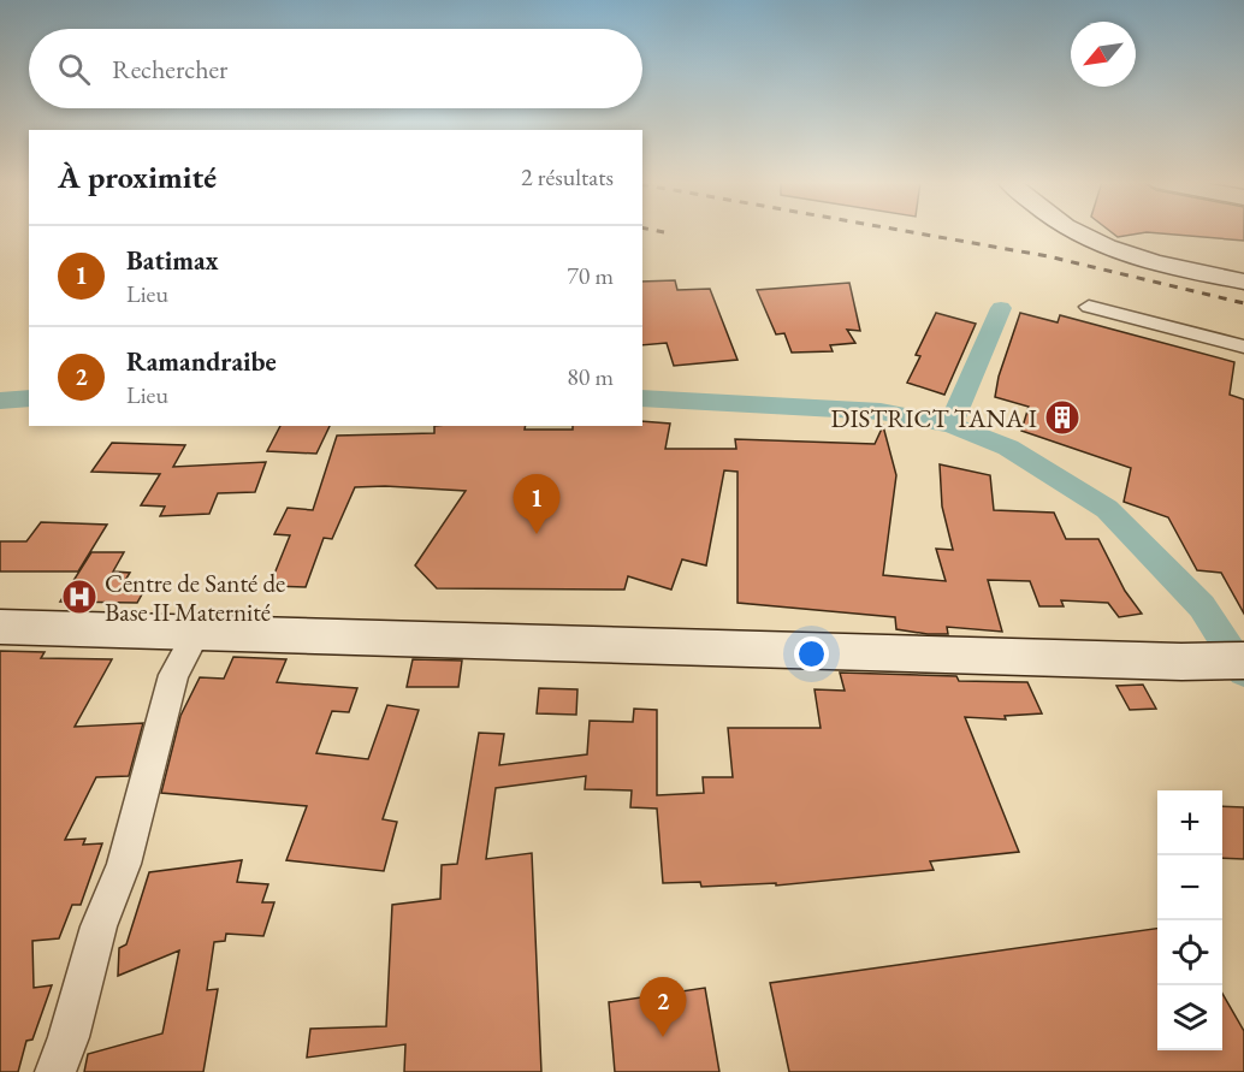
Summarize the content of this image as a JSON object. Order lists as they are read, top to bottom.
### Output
{
  "places": {
    "building": ["DISTRICT TANA I"],
    "hospital": ["Centre de Santé de Base II Maternité"]
  },
  "north": "bottom left",
  "page": {
    "search": "Rechercher",
    "heading": ["À proximité", "2 résultats"],
    "list": [
      {
        "mark": "1",
        "name": "Batimax",
        "note": "Lieu",
        "value": "70 m"
      },
      {
        "mark": "2",
        "name": "Ramandraibe",
        "note": "Lieu",
        "value": "80 m"
      }
    ],
    "pins": ["1", "2"],
    "map_buttons": ["+", "−"]
  }
}
